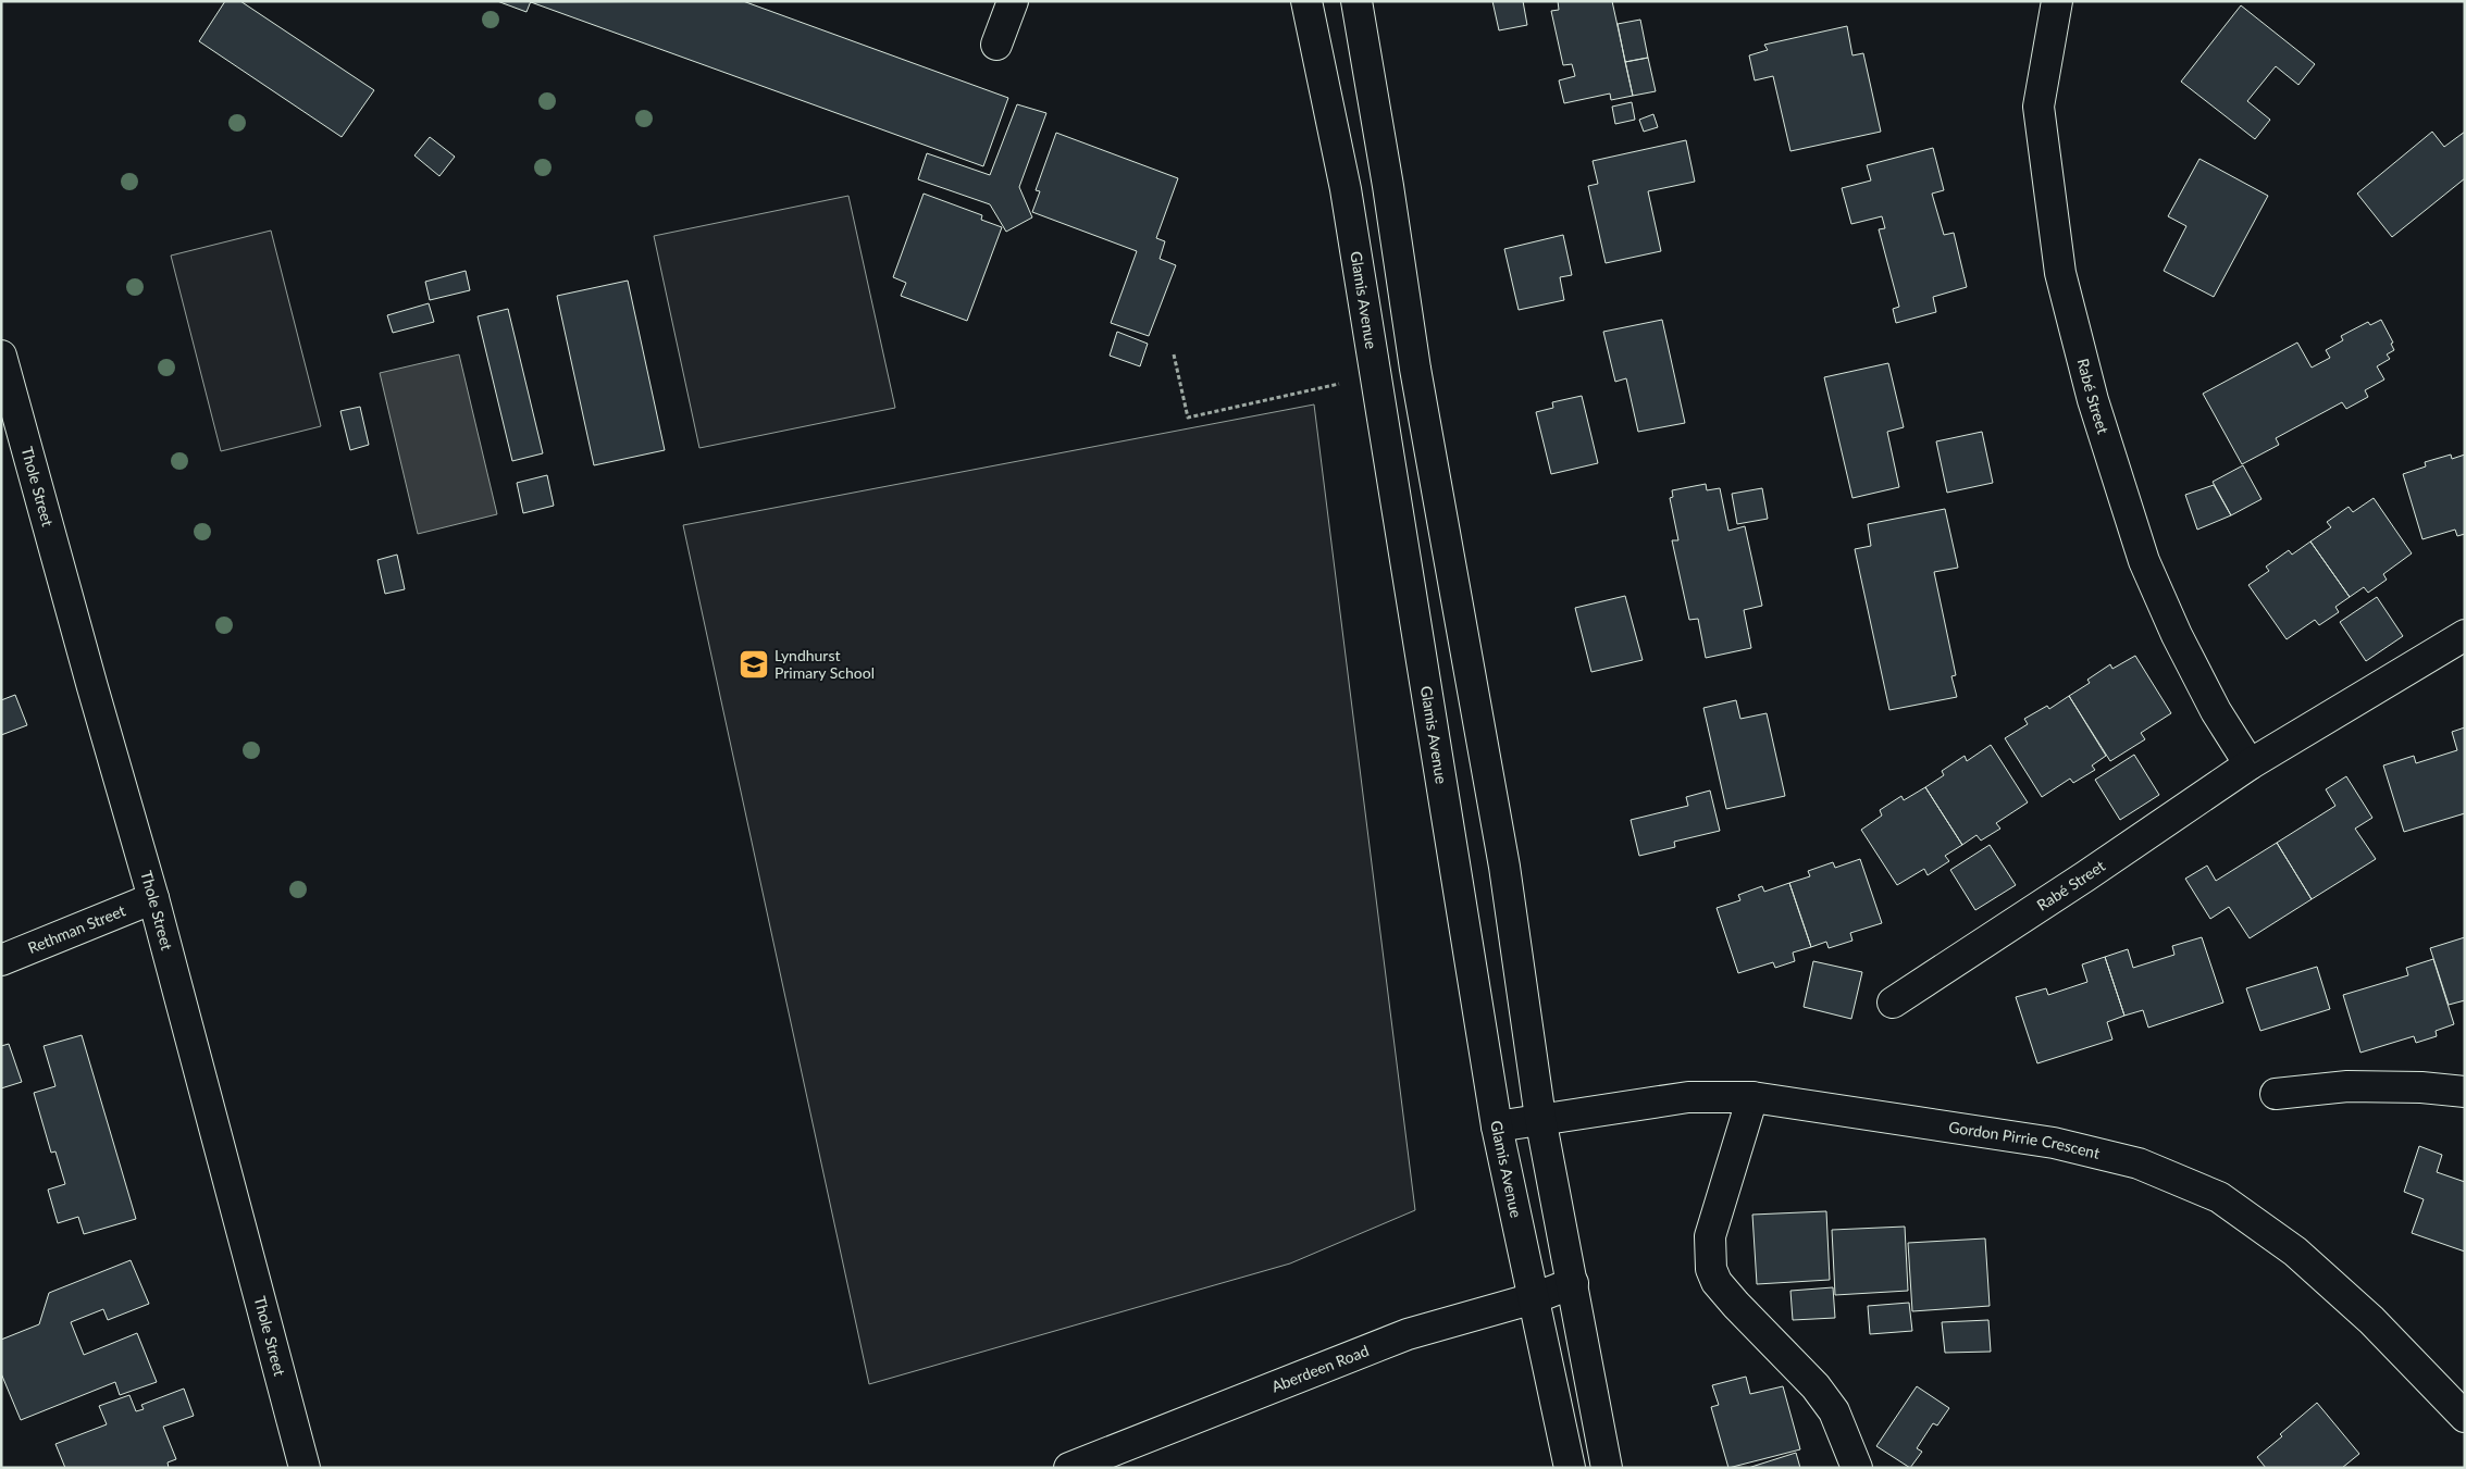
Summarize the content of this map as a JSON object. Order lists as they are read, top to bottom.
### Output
{
  "streets": {
    "street": [
      "Glamis Avenue",
      "Rabé Street",
      "Thole Street",
      "Rethman Street",
      "Gordon Pirrie Crescent",
      "Aberdeen Road"
    ]
  },
  "crossings": [
    ["Glamis Avenue", "Gordon Pirrie Crescent"],
    ["Glamis Avenue", "Aberdeen Road"],
    ["Thole Street", "Rethman Street"]
  ],
  "places": {
    "school or university": ["Lyndhurst Primary School"]
  }
}
